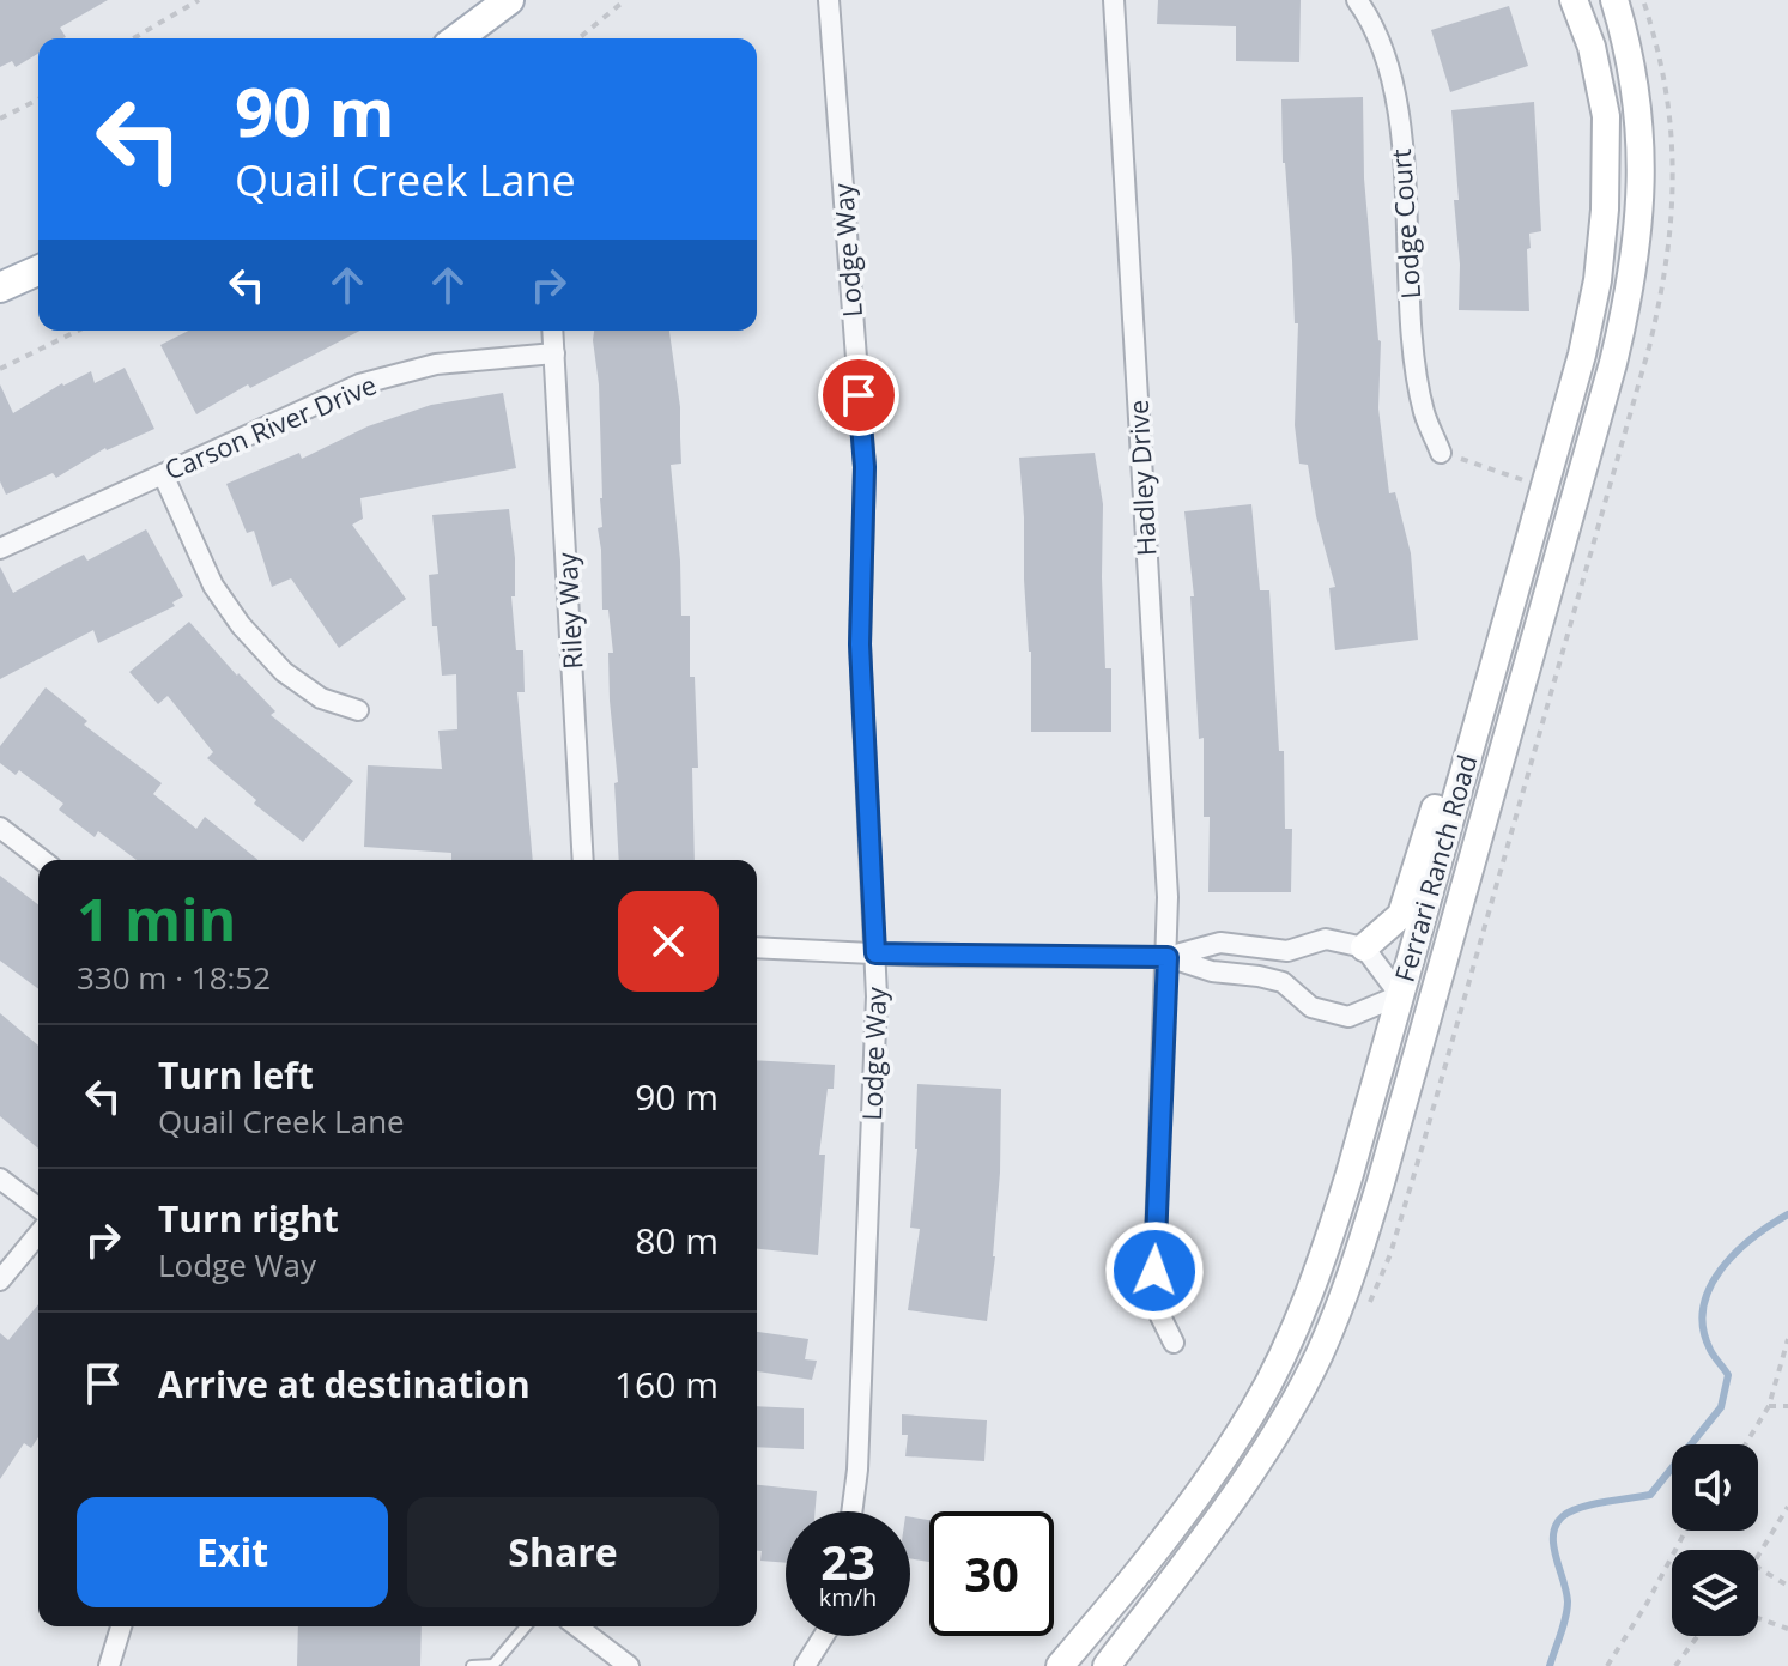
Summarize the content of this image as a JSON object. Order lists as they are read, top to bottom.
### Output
{
  "streets": {
    "main road": ["Ferrari Ranch Road"],
    "street": [
      "Lodge Court",
      "Lodge Way",
      "Carson River Drive",
      "Hadley Drive",
      "Riley Way"
    ]
  },
  "crossings": [
    ["Carson River Drive", "Riley Way"]
  ],
  "page": {
    "turn": ["90 m", "Quail Creek Lane"],
    "heading": ["1 min", "330 m · 18:52"],
    "list": [
      {
        "name": "Turn left",
        "note": "Quail Creek Lane",
        "value": "90 m"
      },
      {
        "name": "Turn right",
        "note": "Lodge Way",
        "value": "80 m"
      },
      {
        "name": "Arrive at destination",
        "value": "160 m"
      }
    ],
    "buttons": ["Exit", "Share"],
    "speed": "23 km/h",
    "limit": "30"
  }
}
